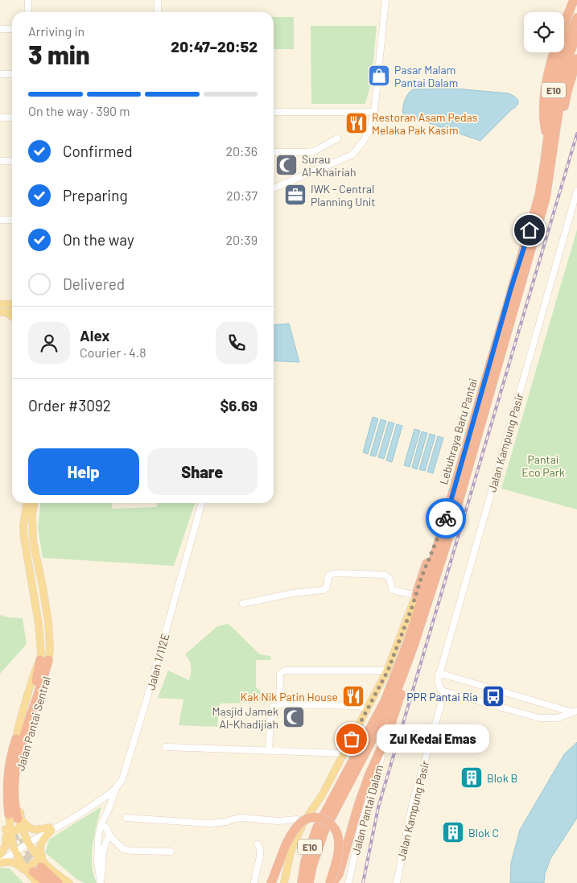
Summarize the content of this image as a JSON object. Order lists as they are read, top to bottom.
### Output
{
  "streets": {
    "highway": ["E10", "Lebuhraya Baru Pantai"],
    "main road": ["Jalan Pantai Sentral"],
    "street": ["Jalan Kampung Pasir", "Jalan 1/112E", "Jalan Pantai Dalam"]
  },
  "crossings": [
    ["Jalan 1/112E", "Jalan Pantai Sentral"]
  ],
  "parks": ["Pantai Eco Park"],
  "places": {
    "shop": ["Pasar Malam Pantai Dalam"],
    "restaurant": ["Restoran Asam Pedas Melaka Pak Kasim", "Kak Nik Patin House"],
    "mosque": ["Surau Al-Khairiah", "Masjid Jamek Al-Khadijiah"],
    "office": ["IWK - Central Planning Unit"],
    "bus stop": ["PPR Pantai Ria"],
    "other": ["Zul Kedai Emas"],
    "building": ["Blok B", "Blok C"]
  },
  "page": {
    "heading": ["3 min", "Arriving in", "20:47–20:52"],
    "panel": [
      "Alex",
      "Courier · 4.8",
      "Order #3092",
      "$6.69"
    ],
    "bar": "On the way · 390 m",
    "list": [
      ["Confirmed", "20:36"],
      ["Preparing", "20:37"],
      ["On the way", "20:39"],
      "Delivered"
    ],
    "buttons": ["Help", "Share"],
    "bubble": "Zul Kedai Emas"
  }
}
